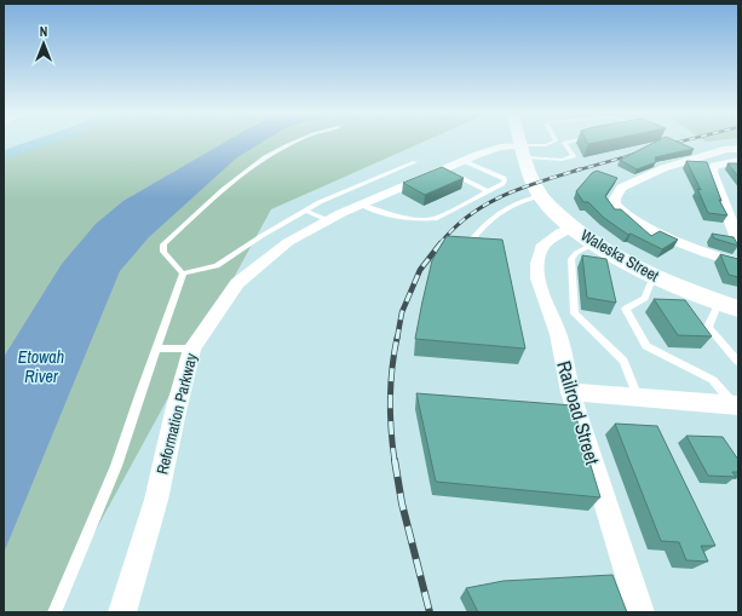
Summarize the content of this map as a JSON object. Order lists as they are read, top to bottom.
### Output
{
  "streets": {
    "main road": ["Waleska Street"],
    "street": ["Railroad Street", "Reformation Parkway"]
  },
  "crossings": [
    ["Waleska Street", "Railroad Street"]
  ],
  "water": ["Etowah River"],
  "north": "top"
}
